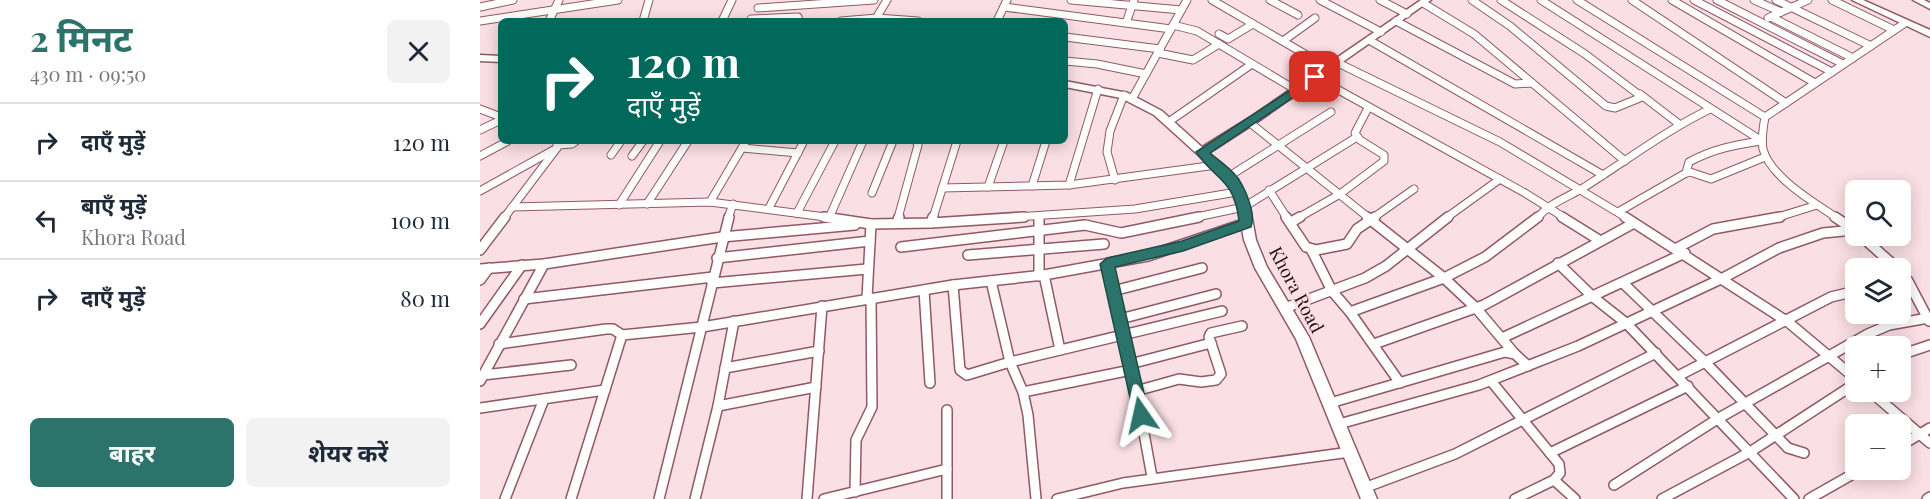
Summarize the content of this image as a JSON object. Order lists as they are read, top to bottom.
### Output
{
  "streets": {
    "street": ["Khora Road"]
  },
  "page": {
    "heading": ["2 मिनट", "430 m · 09:50"],
    "turn": ["120 m", "दाएँ मुड़ें"],
    "list": [
      {
        "name": "दाएँ मुड़ें",
        "value": "120 m"
      },
      {
        "name": "बाएँ मुड़ें",
        "note": "Khora Road",
        "value": "100 m"
      },
      {
        "name": "दाएँ मुड़ें",
        "value": "80 m"
      }
    ],
    "map_buttons": ["+", "−"],
    "buttons": ["बाहर", "शेयर करें"]
  }
}
